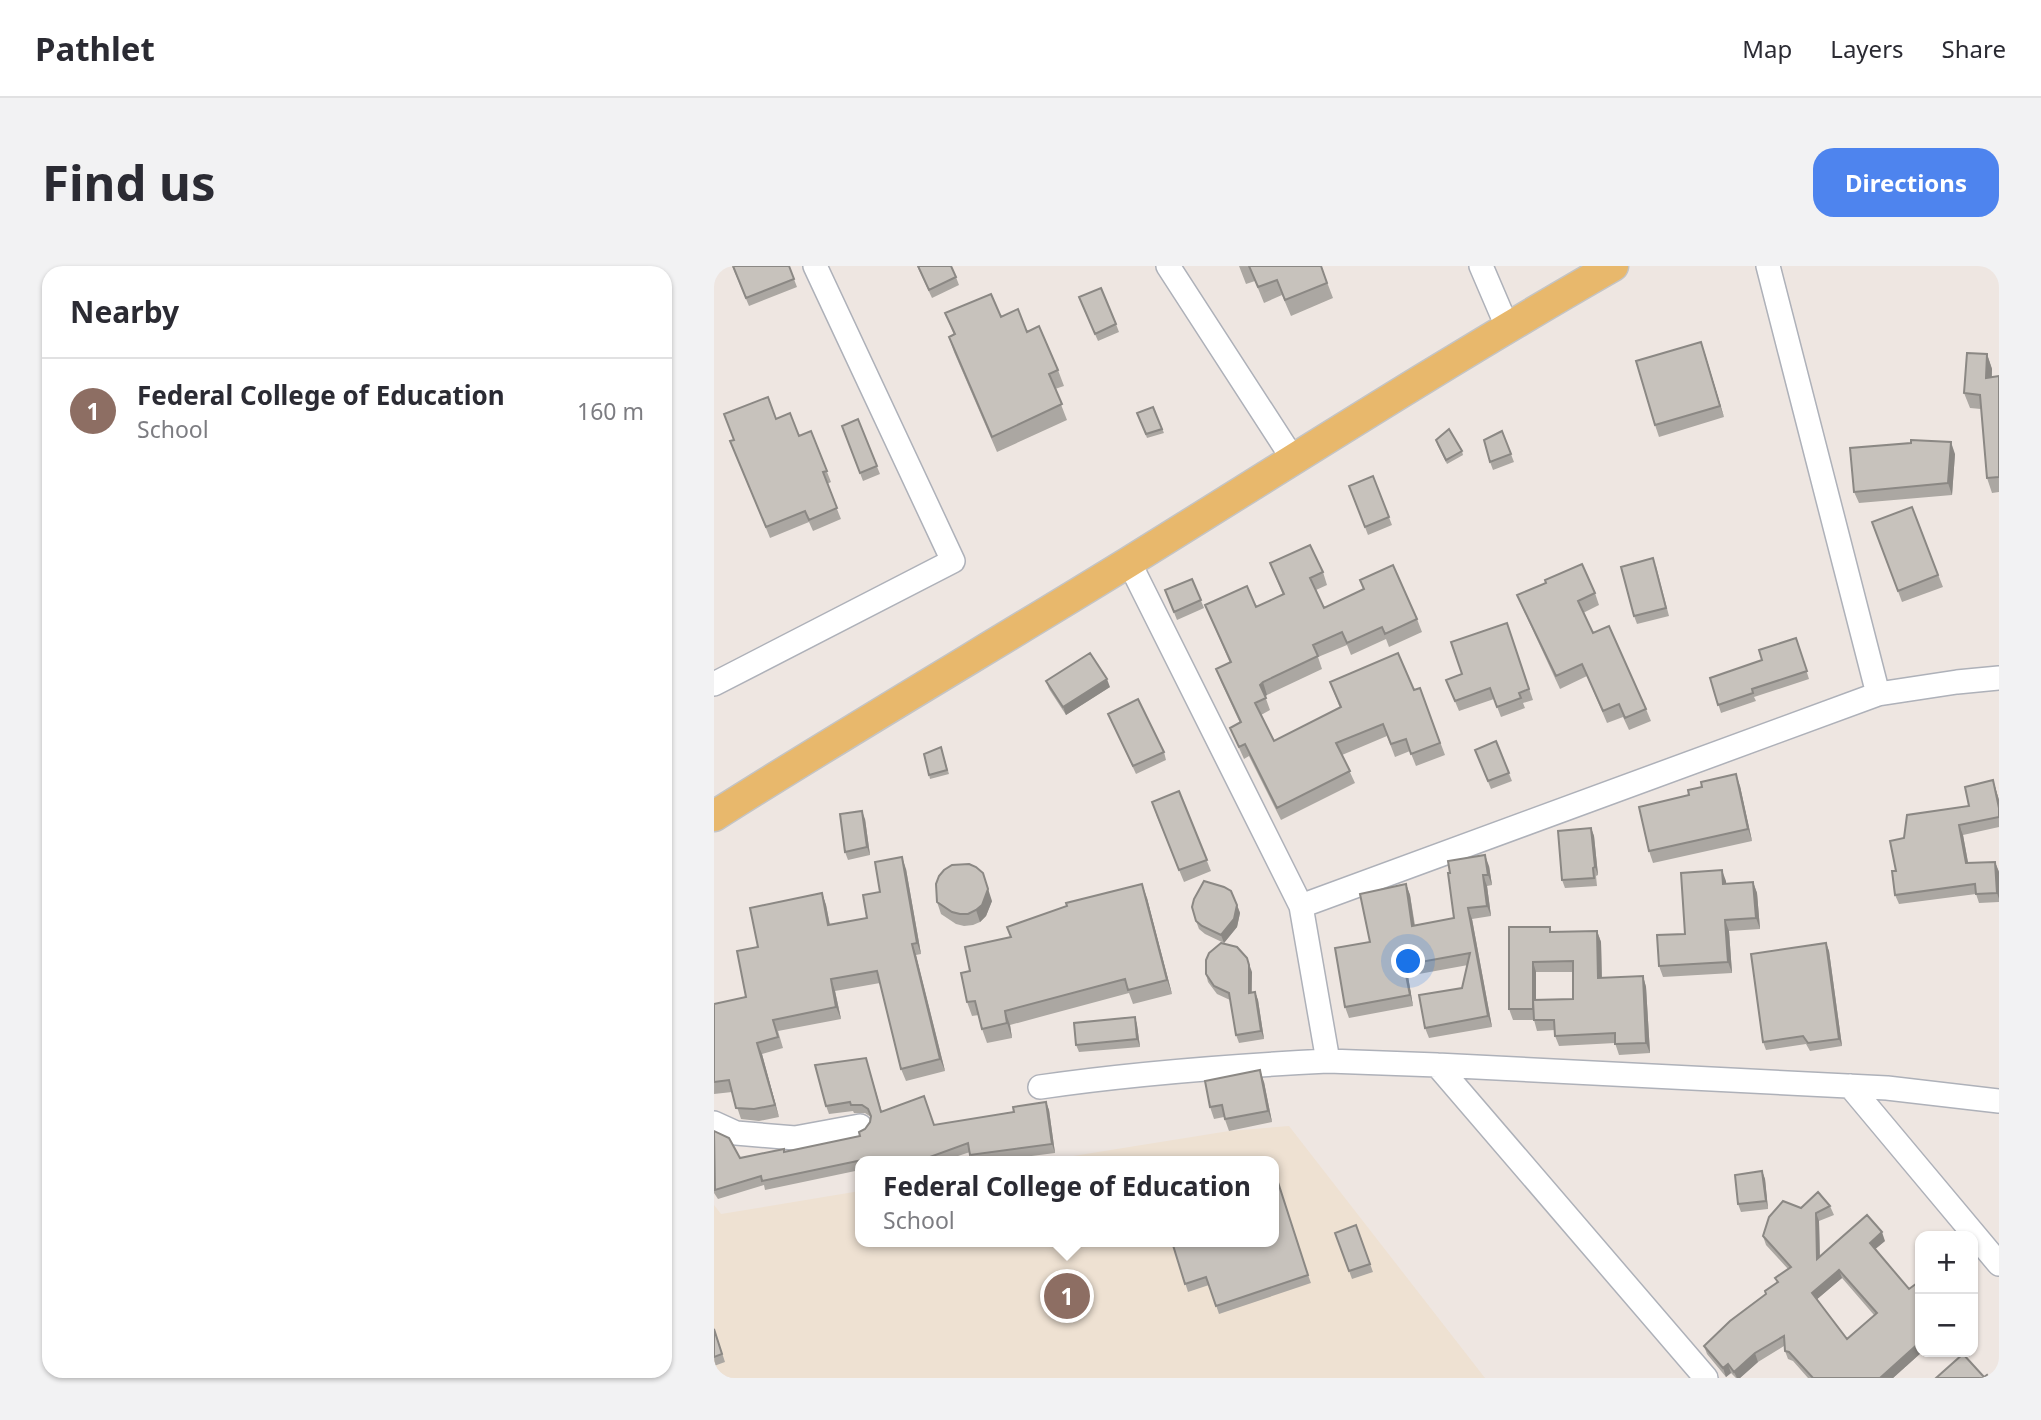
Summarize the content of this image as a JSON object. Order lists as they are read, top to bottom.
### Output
{
  "page": {
    "header": "Pathlet",
    "nav": ["Map", "Layers", "Share"],
    "buttons": "Directions",
    "title": "Find us",
    "heading": "Nearby",
    "list": [
      {
        "mark": "1",
        "name": "Federal College of Education",
        "note": "School",
        "value": "160 m"
      }
    ],
    "popup": ["Federal College of Education", "School"],
    "map_buttons": ["+", "−"],
    "pins": "1"
  }
}
